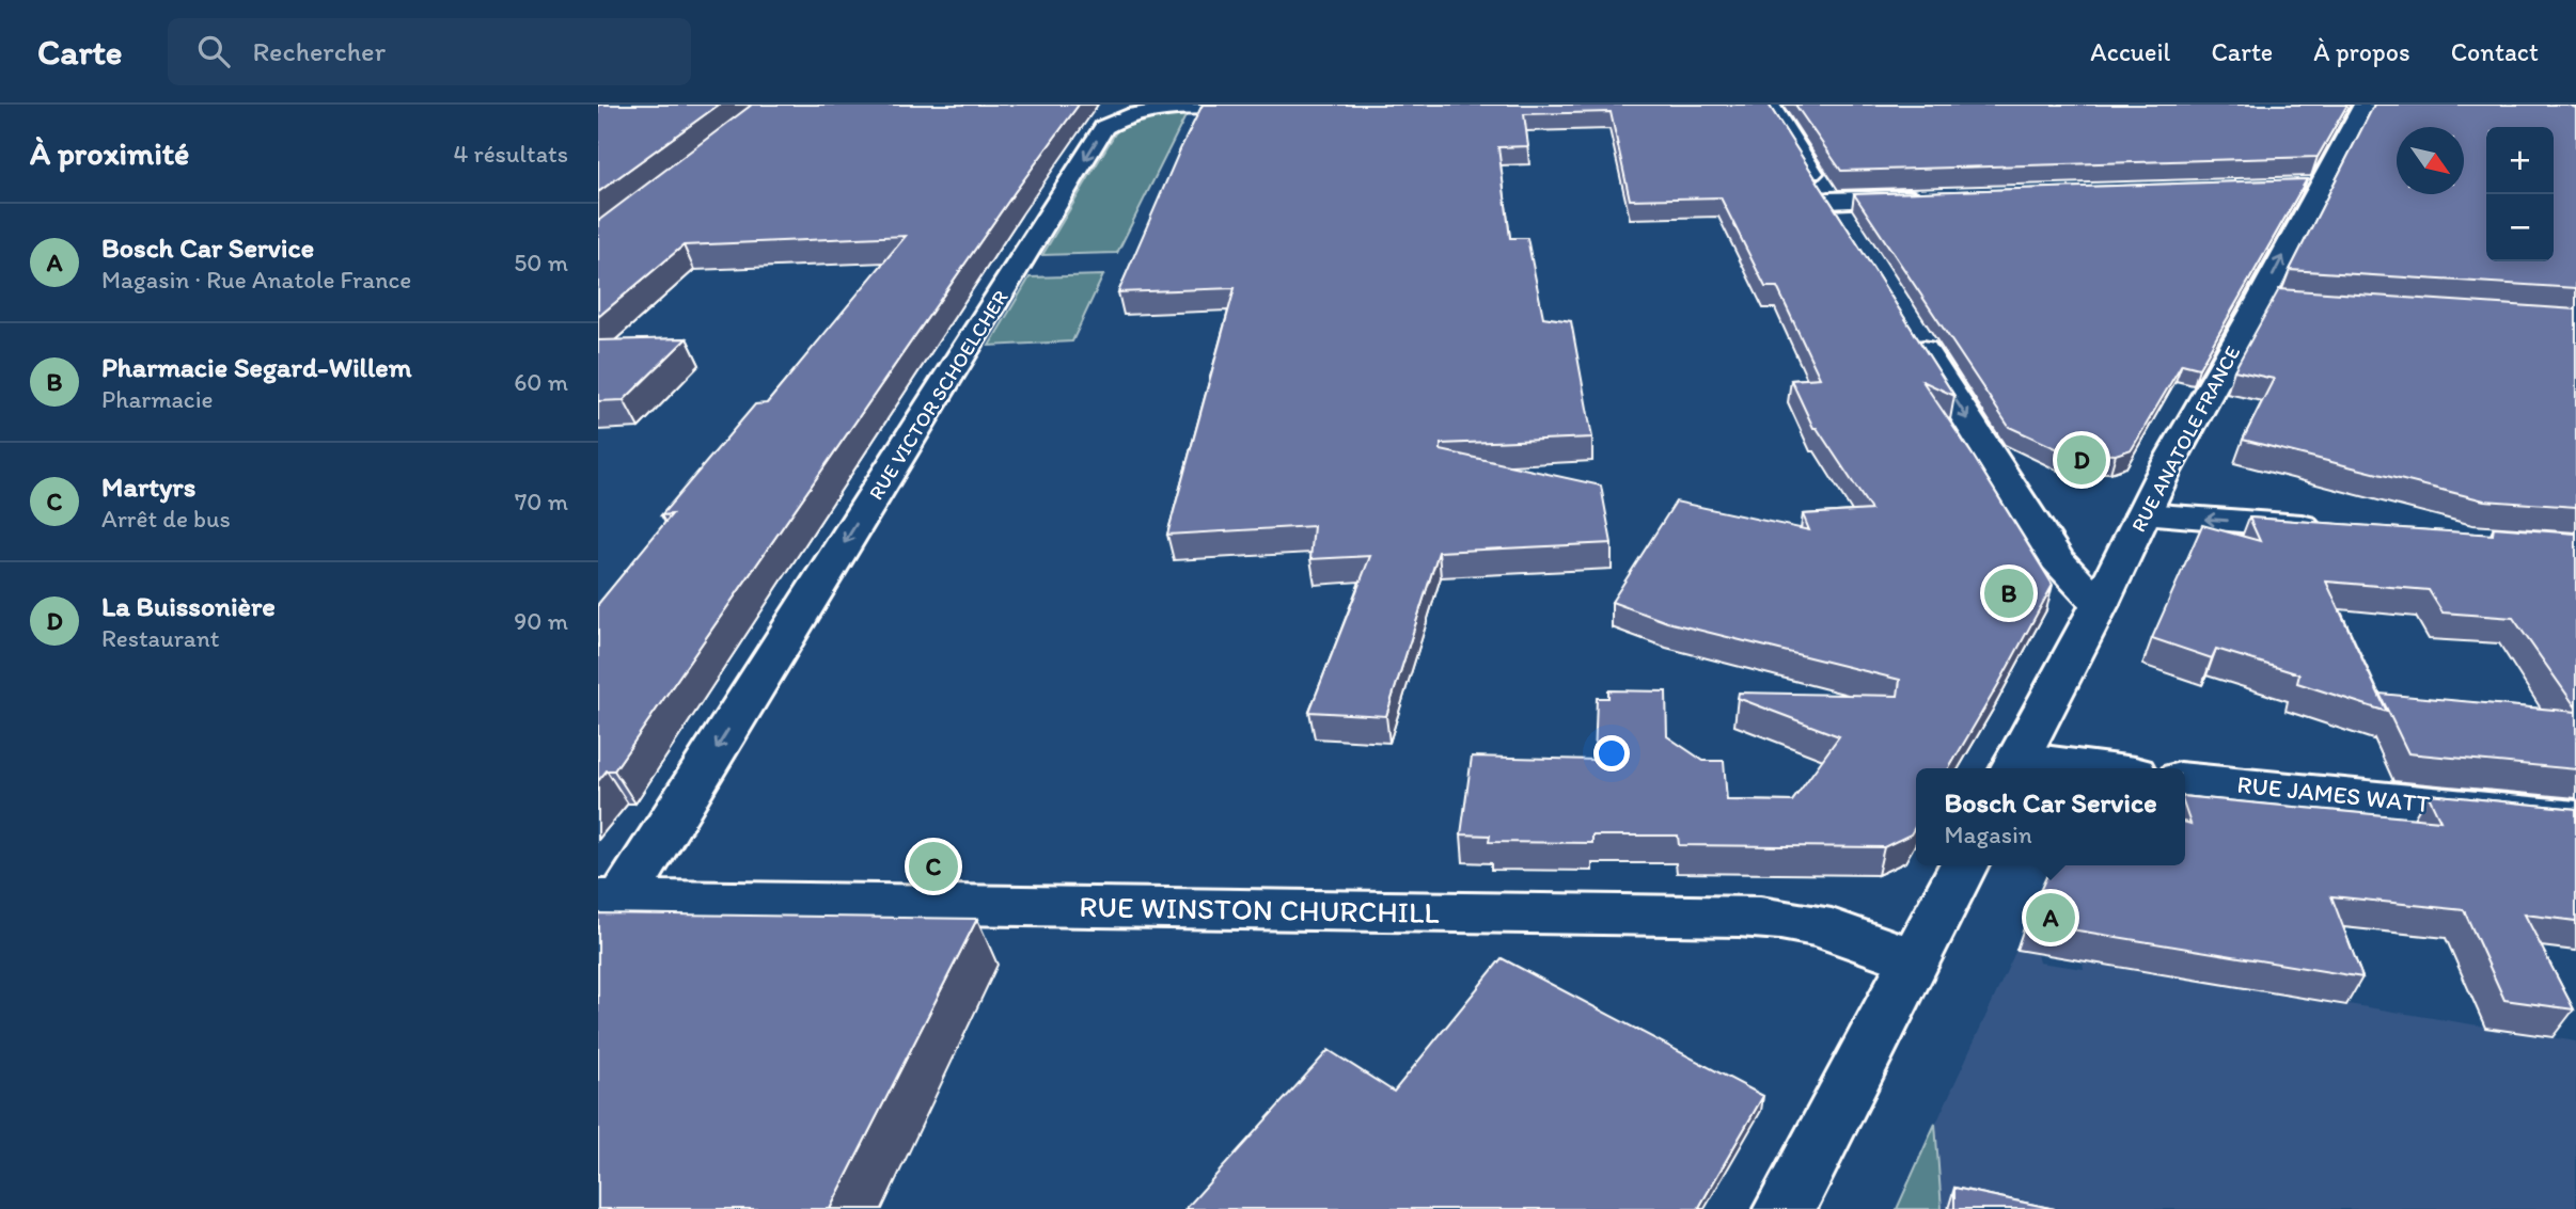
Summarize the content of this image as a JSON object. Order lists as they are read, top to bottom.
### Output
{
  "streets": {
    "street": [
      "RUE VICTOR SCHOELCHER",
      "RUE ANATOLE FRANCE",
      "RUE JAMES WATT",
      "RUE WINSTON CHURCHILL"
    ]
  },
  "crossings": [
    ["RUE VICTOR SCHOELCHER", "RUE WINSTON CHURCHILL"]
  ],
  "one_way": ["RUE VICTOR SCHOELCHER", "RUE ANATOLE FRANCE"],
  "north": "bottom right",
  "page": {
    "header": "Carte",
    "search": "Rechercher",
    "nav": [
      "Accueil",
      "Carte",
      "À propos",
      "Contact"
    ],
    "heading": ["À proximité", "4 résultats"],
    "map_buttons": ["+", "−"],
    "list": [
      {
        "mark": "A",
        "name": "Bosch Car Service",
        "note": "Magasin · Rue Anatole France",
        "value": "50 m"
      },
      {
        "mark": "B",
        "name": "Pharmacie Segard-Willem",
        "note": "Pharmacie",
        "value": "60 m"
      },
      {
        "mark": "C",
        "name": "Martyrs",
        "note": "Arrêt de bus",
        "value": "70 m"
      },
      {
        "mark": "D",
        "name": "La Buissonière",
        "note": "Restaurant",
        "value": "90 m"
      }
    ],
    "pins": [
      "D",
      "B",
      "C",
      "A"
    ],
    "popup": ["Bosch Car Service", "Magasin"]
  }
}
